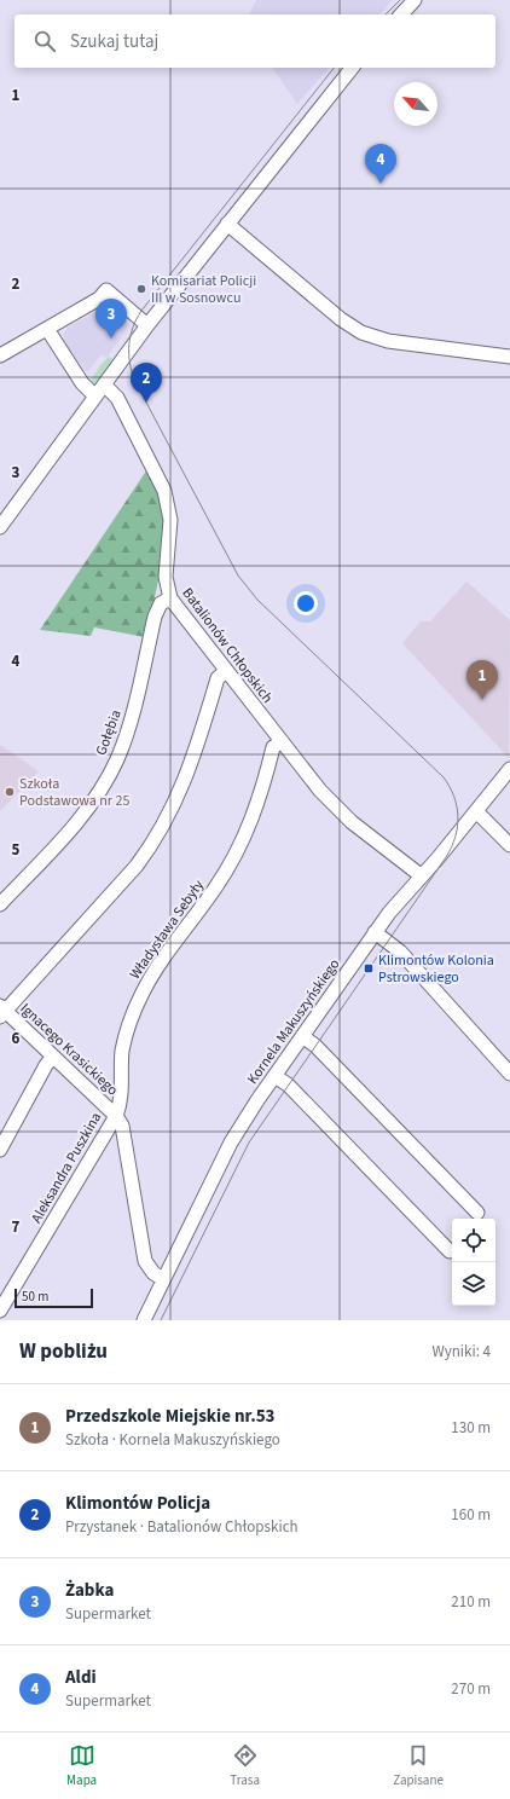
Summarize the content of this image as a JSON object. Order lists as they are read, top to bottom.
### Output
{
  "streets": {
    "street": [
      "Batalionów Chłopskich",
      "Gołębia",
      "Władysława Sebyły",
      "Kornela Makuszyńskiego",
      "Ignacego Krasickiego",
      "Aleksandra Puszkina"
    ]
  },
  "crossings": [
    ["Batalionów Chłopskich", "Gołębia"],
    ["Batalionów Chłopskich", "Władysława Sebyły"],
    ["Batalionów Chłopskich", "Kornela Makuszyńskiego"],
    ["Władysława Sebyły", "Ignacego Krasickiego"],
    ["Władysława Sebyły", "Aleksandra Puszkina"],
    ["Ignacego Krasickiego", "Aleksandra Puszkina"]
  ],
  "places": {
    "other": ["Komisariat Policji III w Sosnowcu", "Szkoła Podstawowa nr 25"],
    "transit": ["Klimontów Kolonia Pstrowskiego"]
  },
  "scale_bar": "50 m",
  "north": "top left",
  "page": {
    "search": "Szukaj tutaj",
    "pins": [
      "4",
      "3",
      "2",
      "1"
    ],
    "scale": "50 m",
    "heading": ["W pobliżu", "Wyniki: 4"],
    "list": [
      {
        "mark": "1",
        "name": "Przedszkole Miejskie nr.53",
        "note": "Szkoła · Kornela Makuszyńskiego",
        "value": "130 m"
      },
      {
        "mark": "2",
        "name": "Klimontów Policja",
        "note": "Przystanek · Batalionów Chłopskich",
        "value": "160 m"
      },
      {
        "mark": "3",
        "name": "Żabka",
        "note": "Supermarket",
        "value": "210 m"
      },
      {
        "mark": "4",
        "name": "Aldi",
        "note": "Supermarket",
        "value": "270 m"
      }
    ],
    "nav": ["Mapa", "Trasa", "Zapisane"]
  },
  "grid": {
    "rows": [
      "1",
      "2",
      "3",
      "4",
      "5",
      "6",
      "7"
    ]
  }
}
